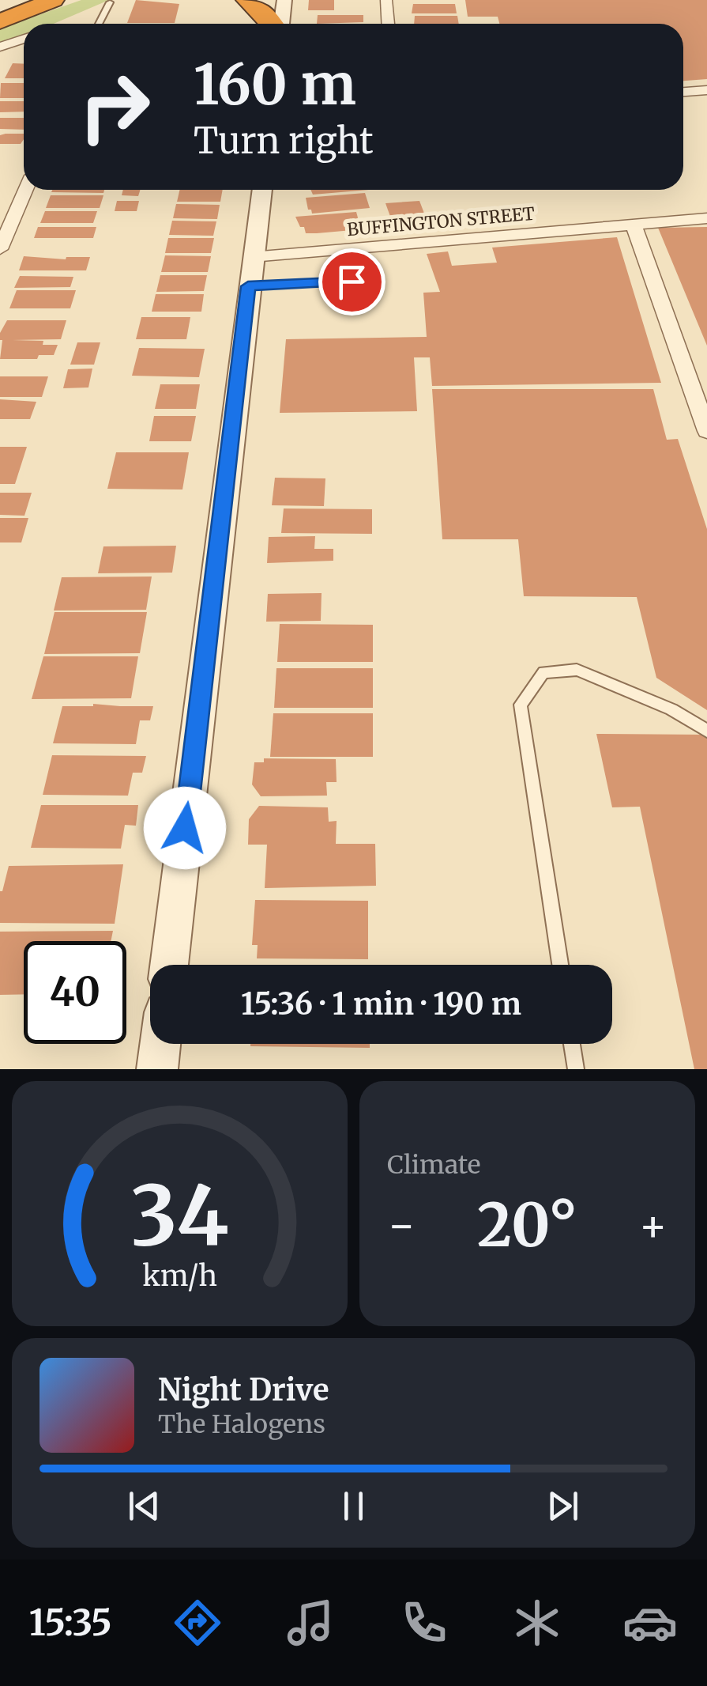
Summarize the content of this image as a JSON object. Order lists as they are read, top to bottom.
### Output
{
  "streets": {
    "street": ["BUFFINGTON STREET"]
  },
  "page": {
    "turn": ["160 m", "Turn right"],
    "limit": "40",
    "trip": "15:36 · 1 min · 190 m",
    "tile": "Climate",
    "heat": ["−", "20°", "+"],
    "song": ["Night Drive", "The Halogens"],
    "tabs": "15:35",
    "gauge": ["34", "km/h"]
  }
}
